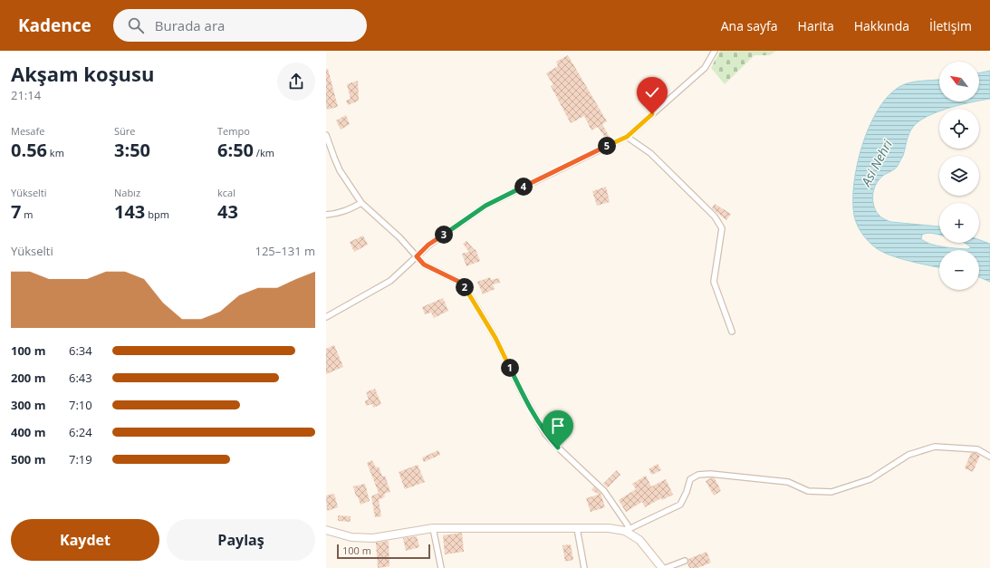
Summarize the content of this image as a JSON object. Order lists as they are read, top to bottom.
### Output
{
  "water": ["Asi Nehri"],
  "scale_bar": "100 m",
  "north": "top left",
  "page": {
    "header": "Kadence",
    "search": "Burada ara",
    "nav": [
      "Ana sayfa",
      "Harita",
      "Hakkında",
      "İletişim"
    ],
    "heading": ["Akşam koşusu", "21:14"],
    "map_buttons": ["+", "−"],
    "stats": [
      ["Mesafe", "0.56 km"],
      ["Süre", "3:50"],
      ["Tempo", "6:50 /km"],
      ["Yükselti", "7 m"],
      ["Nabız", "143 bpm"],
      ["kcal", "43"]
    ],
    "pins": [
      "5",
      "4",
      "3",
      "2",
      "1"
    ],
    "chart": ["Yükselti", "125–131 m"],
    "list": [
      {
        "name": "100 m",
        "note": "6:34"
      },
      {
        "name": "200 m",
        "note": "6:43"
      },
      {
        "name": "300 m",
        "note": "7:10"
      },
      {
        "name": "400 m",
        "note": "6:24"
      },
      {
        "name": "500 m",
        "note": "7:19"
      }
    ],
    "buttons": ["Kaydet", "Paylaş"],
    "scale": "100 m"
  }
}
